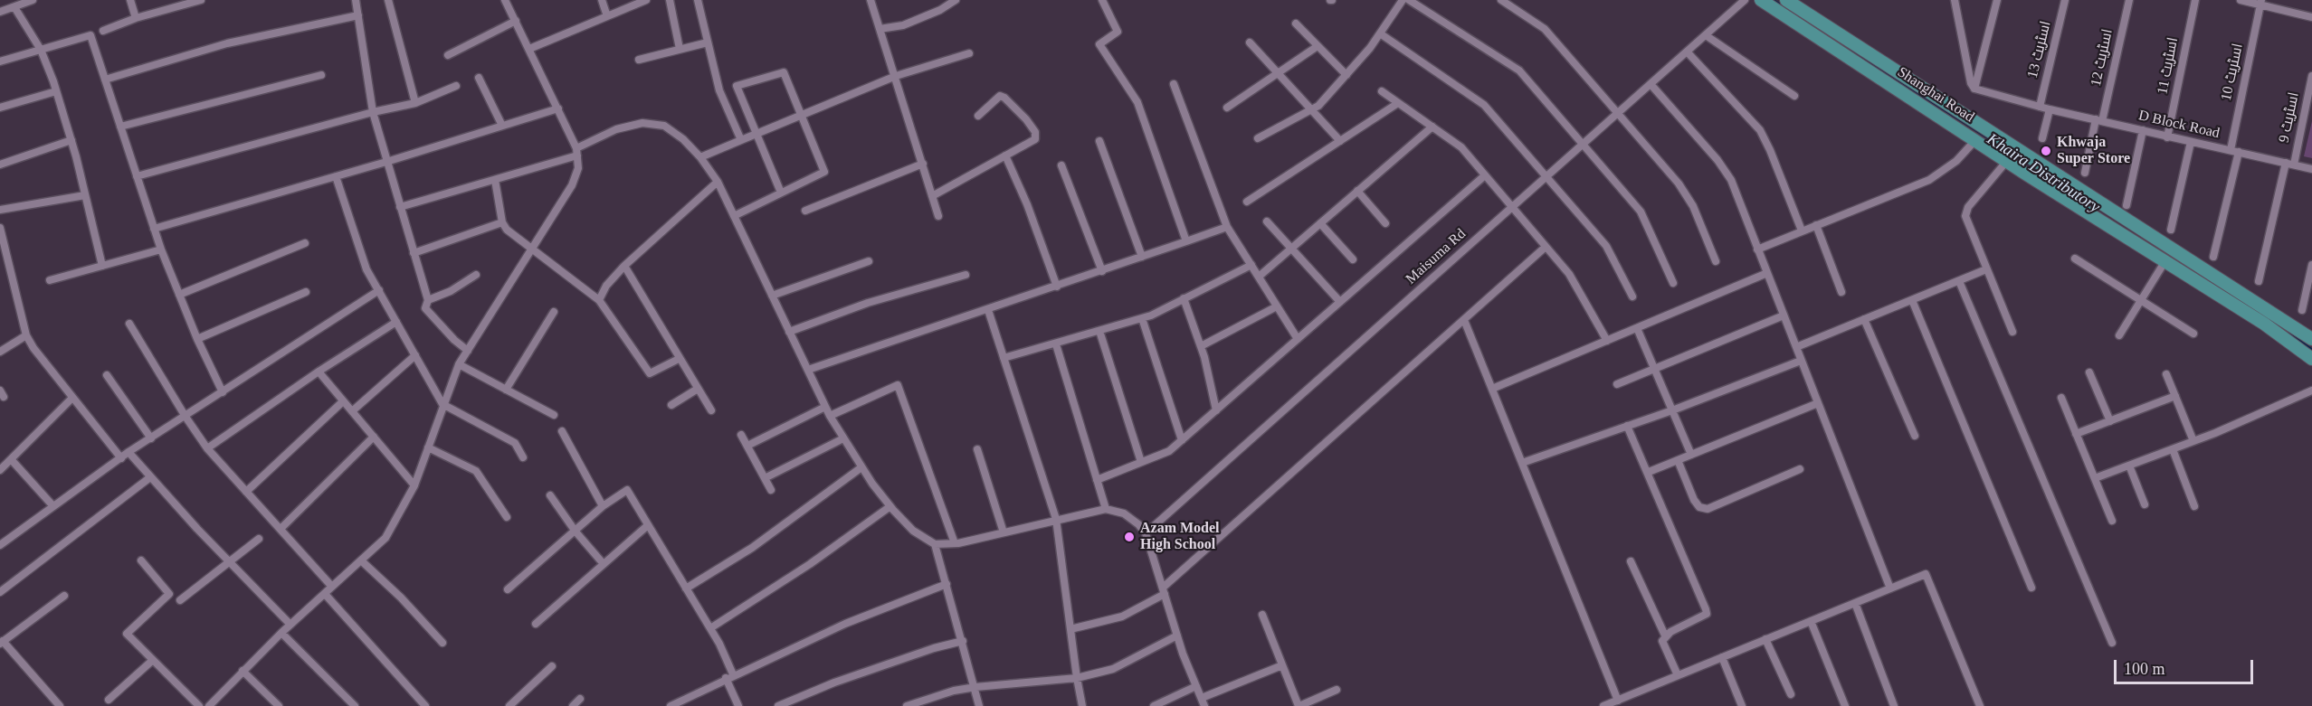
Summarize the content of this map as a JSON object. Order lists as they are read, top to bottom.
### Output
{
  "streets": {
    "main road": ["Shanghai Road"],
    "street": [
      "اسٹریٹ 13",
      "اسٹریٹ 12",
      "اسٹریٹ 11",
      "اسٹریٹ 10",
      "اسٹریٹ 9",
      "D Block Road",
      "Maisuma Rd"
    ]
  },
  "crossings": [
    ["اسٹریٹ 13", "D Block Road"],
    ["اسٹریٹ 12", "D Block Road"],
    ["اسٹریٹ 11", "D Block Road"],
    ["اسٹریٹ 10", "D Block Road"],
    ["اسٹریٹ 9", "D Block Road"]
  ],
  "water": ["Khaira Distributory"],
  "places": ["Khwaja Super Store", "Azam Model High School"],
  "scale_bar": "100 m"
}
